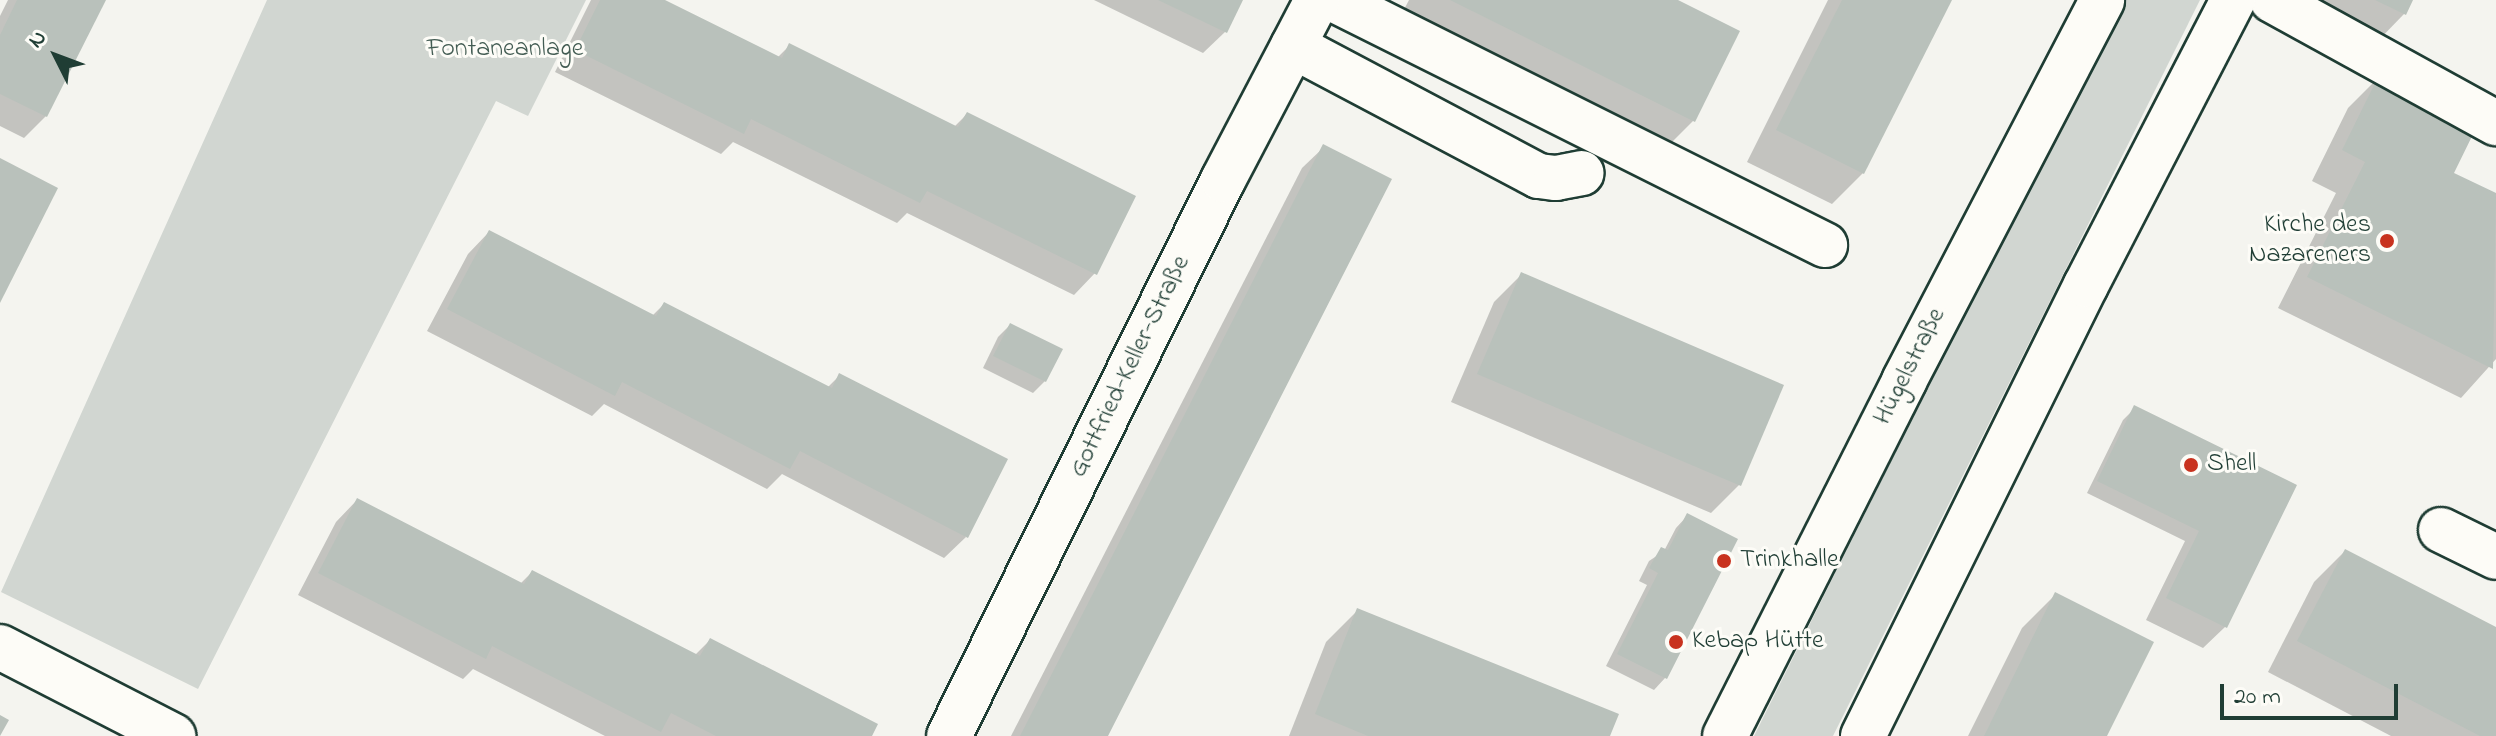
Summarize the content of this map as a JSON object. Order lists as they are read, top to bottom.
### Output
{
  "streets": {
    "main road": ["Gottfried-Keller-Straße", "Hügelstraße"]
  },
  "parks": ["Fontaneanlage"],
  "places": [
    "Kirche des Nazareners",
    "Shell",
    "Trinkhalle",
    "Kebap Hütte"
  ],
  "scale_bar": "20 m",
  "north": "top left"
}
